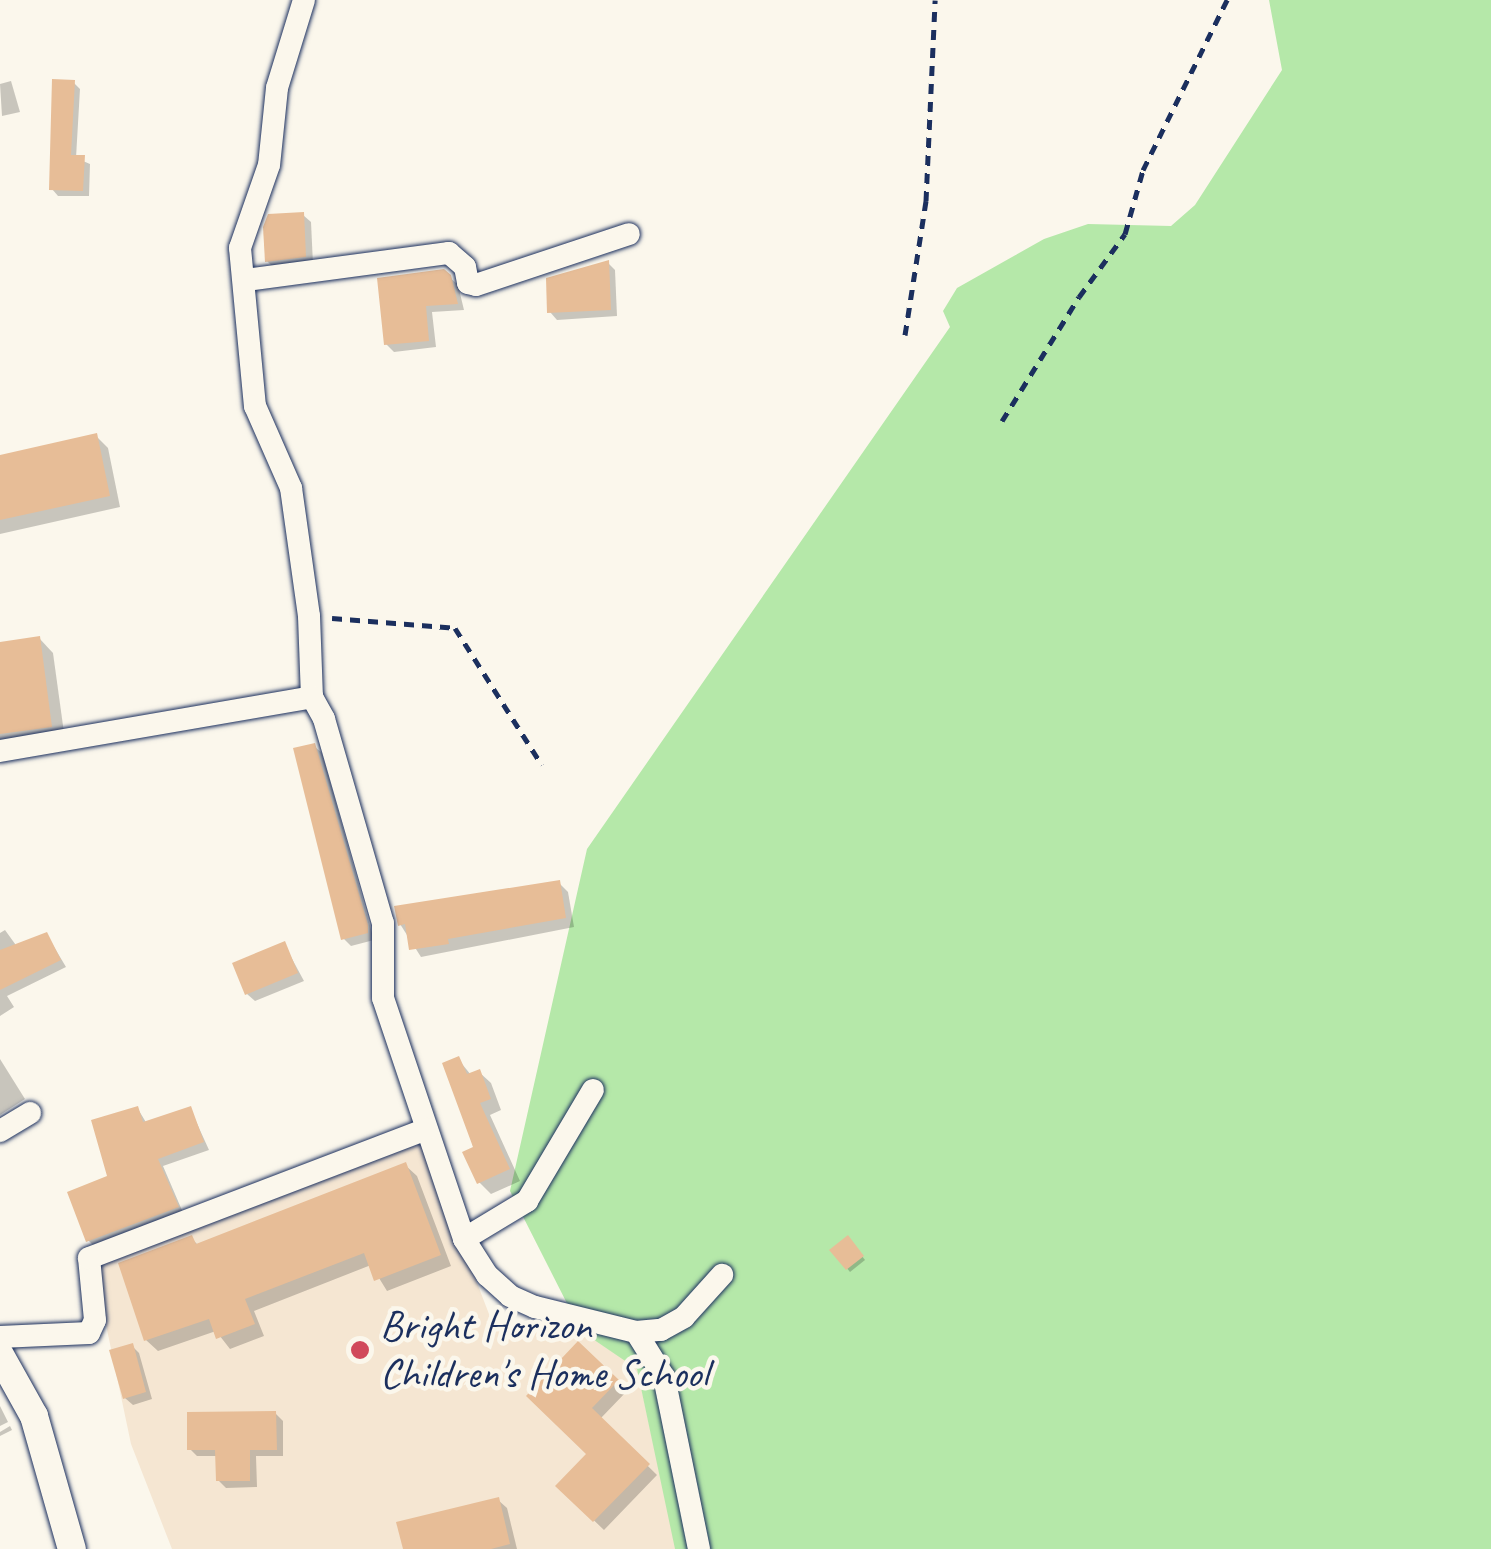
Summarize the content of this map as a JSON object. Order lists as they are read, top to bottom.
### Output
{
  "places": ["Bright Horizon Children's Home School"]
}
